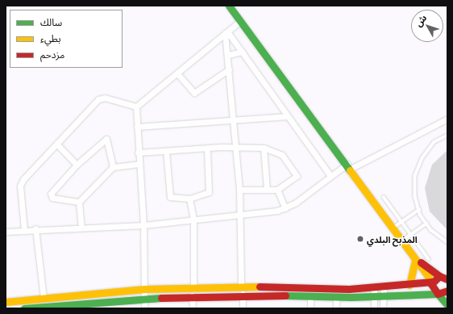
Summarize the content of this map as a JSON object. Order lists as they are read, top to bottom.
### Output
{
  "places": ["المذبح البلدي"],
  "legend": ["سالك", "بطيء", "مزدحم"],
  "north": "top left"
}
